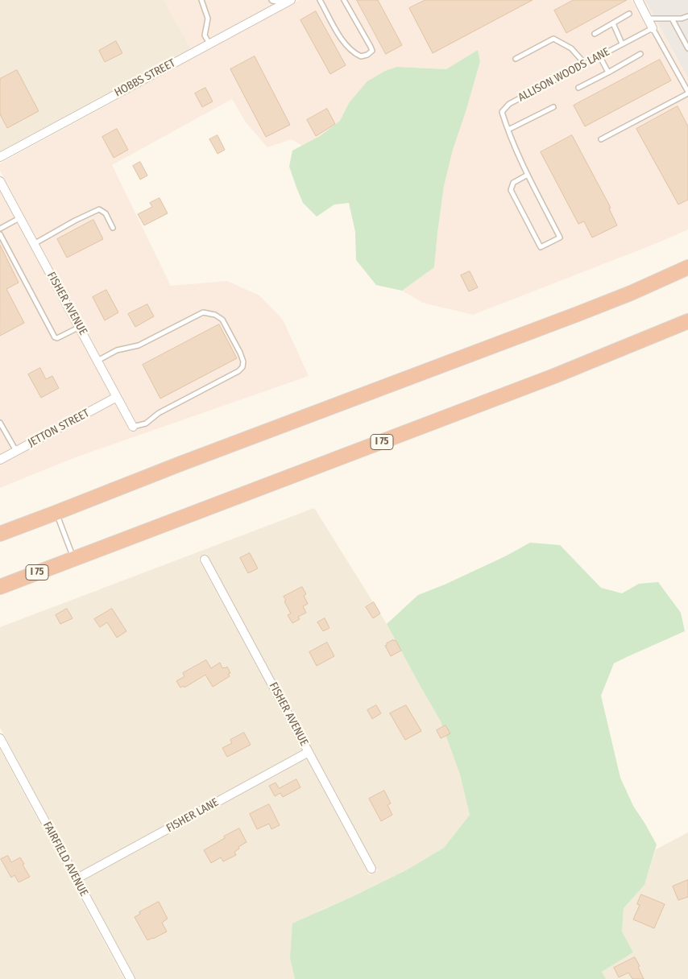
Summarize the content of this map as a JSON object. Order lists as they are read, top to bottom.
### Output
{
  "streets": {
    "highway": ["I 75"],
    "street": [
      "HOBBS STREET",
      "FISHER AVENUE",
      "JETTON STREET",
      "FISHER LANE",
      "FAIRFIELD AVENUE"
    ],
    "lane": ["ALLISON WOODS LANE"]
  },
  "crossings": [
    ["FISHER AVENUE", "JETTON STREET"],
    ["FISHER AVENUE", "FISHER LANE"],
    ["FISHER LANE", "FAIRFIELD AVENUE"]
  ]
}
